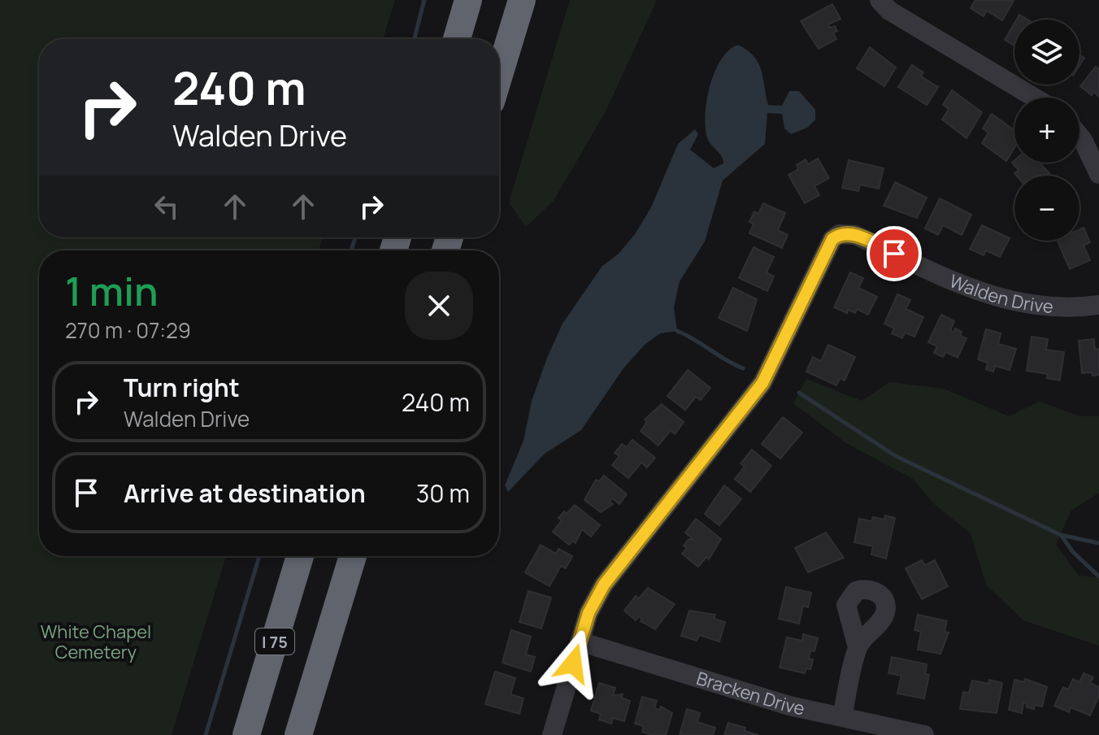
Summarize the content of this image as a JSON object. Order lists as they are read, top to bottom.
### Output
{
  "streets": {
    "highway": ["I 75"],
    "street": ["Walden Drive", "Bracken Drive"]
  },
  "crossings": [
    ["Walden Drive", "Bracken Drive"]
  ],
  "parks": ["White Chapel Cemetery"],
  "page": {
    "map_buttons": ["+", "−"],
    "turn": ["240 m", "Walden Drive"],
    "heading": ["1 min", "270 m · 07:29"],
    "list": [
      {
        "name": "Turn right",
        "note": "Walden Drive",
        "value": "240 m"
      },
      {
        "name": "Arrive at destination",
        "value": "30 m"
      }
    ]
  }
}
